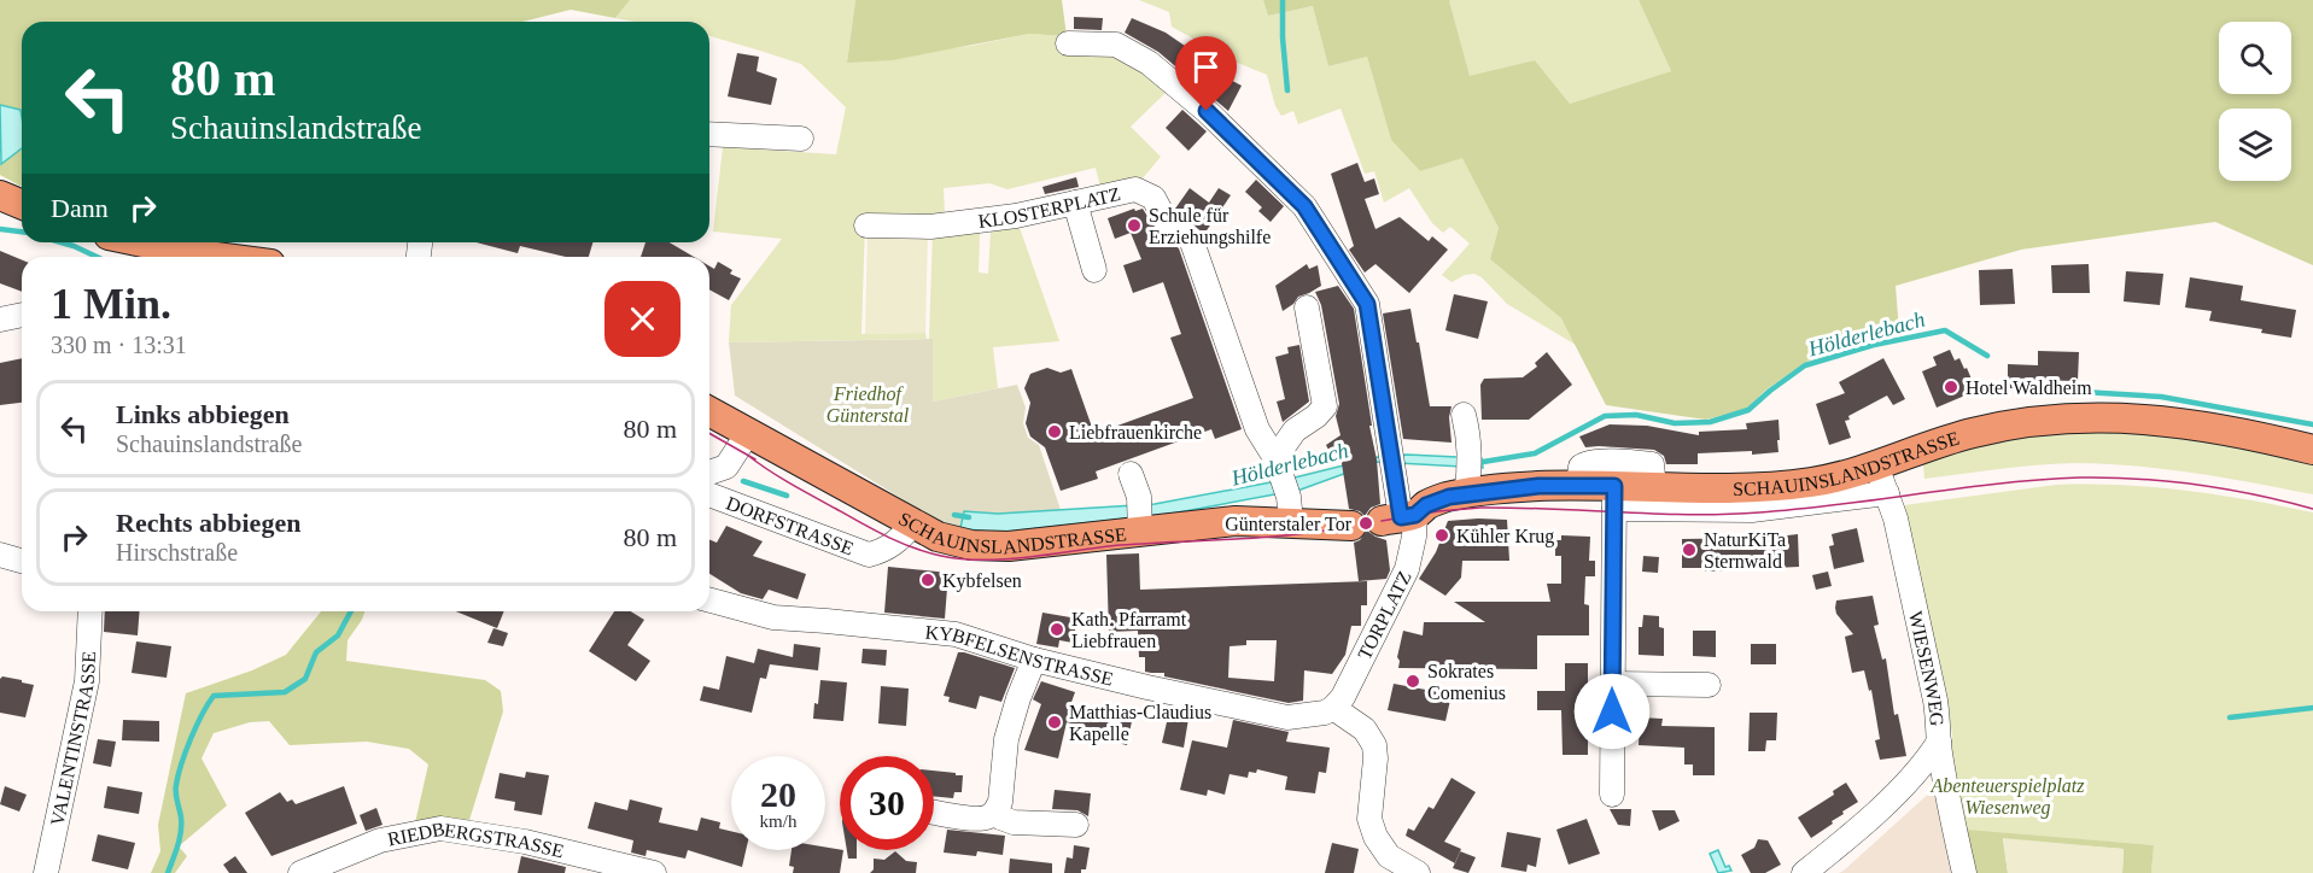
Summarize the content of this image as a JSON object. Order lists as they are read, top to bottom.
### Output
{
  "streets": {
    "main road": ["SCHAUINSLANDSTRASSE"],
    "street": [
      "KLOSTERPLATZ",
      "DORFSTRASSE",
      "TORPLATZ",
      "KYBFELSENSTRASSE",
      "WIESENWEG",
      "VALENTINSTRASSE",
      "RIEDBERGSTRASSE"
    ]
  },
  "crossings": [
    ["KLOSTERPLATZ", "SCHAUINSLANDSTRASSE"],
    ["SCHAUINSLANDSTRASSE", "DORFSTRASSE"],
    ["SCHAUINSLANDSTRASSE", "TORPLATZ"],
    ["SCHAUINSLANDSTRASSE", "WIESENWEG"],
    ["TORPLATZ", "KYBFELSENSTRASSE"]
  ],
  "water": ["Hölderlebach"],
  "parks": ["Friedhof Günterstal", "Abenteuerspielplatz Wiesenweg"],
  "places": [
    "Schule für Erziehungshilfe",
    "Hotel Waldheim",
    "Liebfrauenkirche",
    "Günterstaler Tor",
    "Kühler Krug",
    "NaturKiTa Sternwald",
    "Kybfelsen",
    "Kath. Pfarramt Liebfrauen",
    "Sokrates Comenius",
    "Matthias-Claudius Kapelle"
  ],
  "page": {
    "turn": ["80 m", "Schauinslandstraße"],
    "then": "Dann",
    "heading": ["1 Min.", "330 m · 13:31"],
    "list": [
      {
        "name": "Links abbiegen",
        "note": "Schauinslandstraße",
        "value": "80 m"
      },
      {
        "name": "Rechts abbiegen",
        "note": "Hirschstraße",
        "value": "80 m"
      }
    ],
    "speed": "20 km/h",
    "limit": "30"
  }
}
